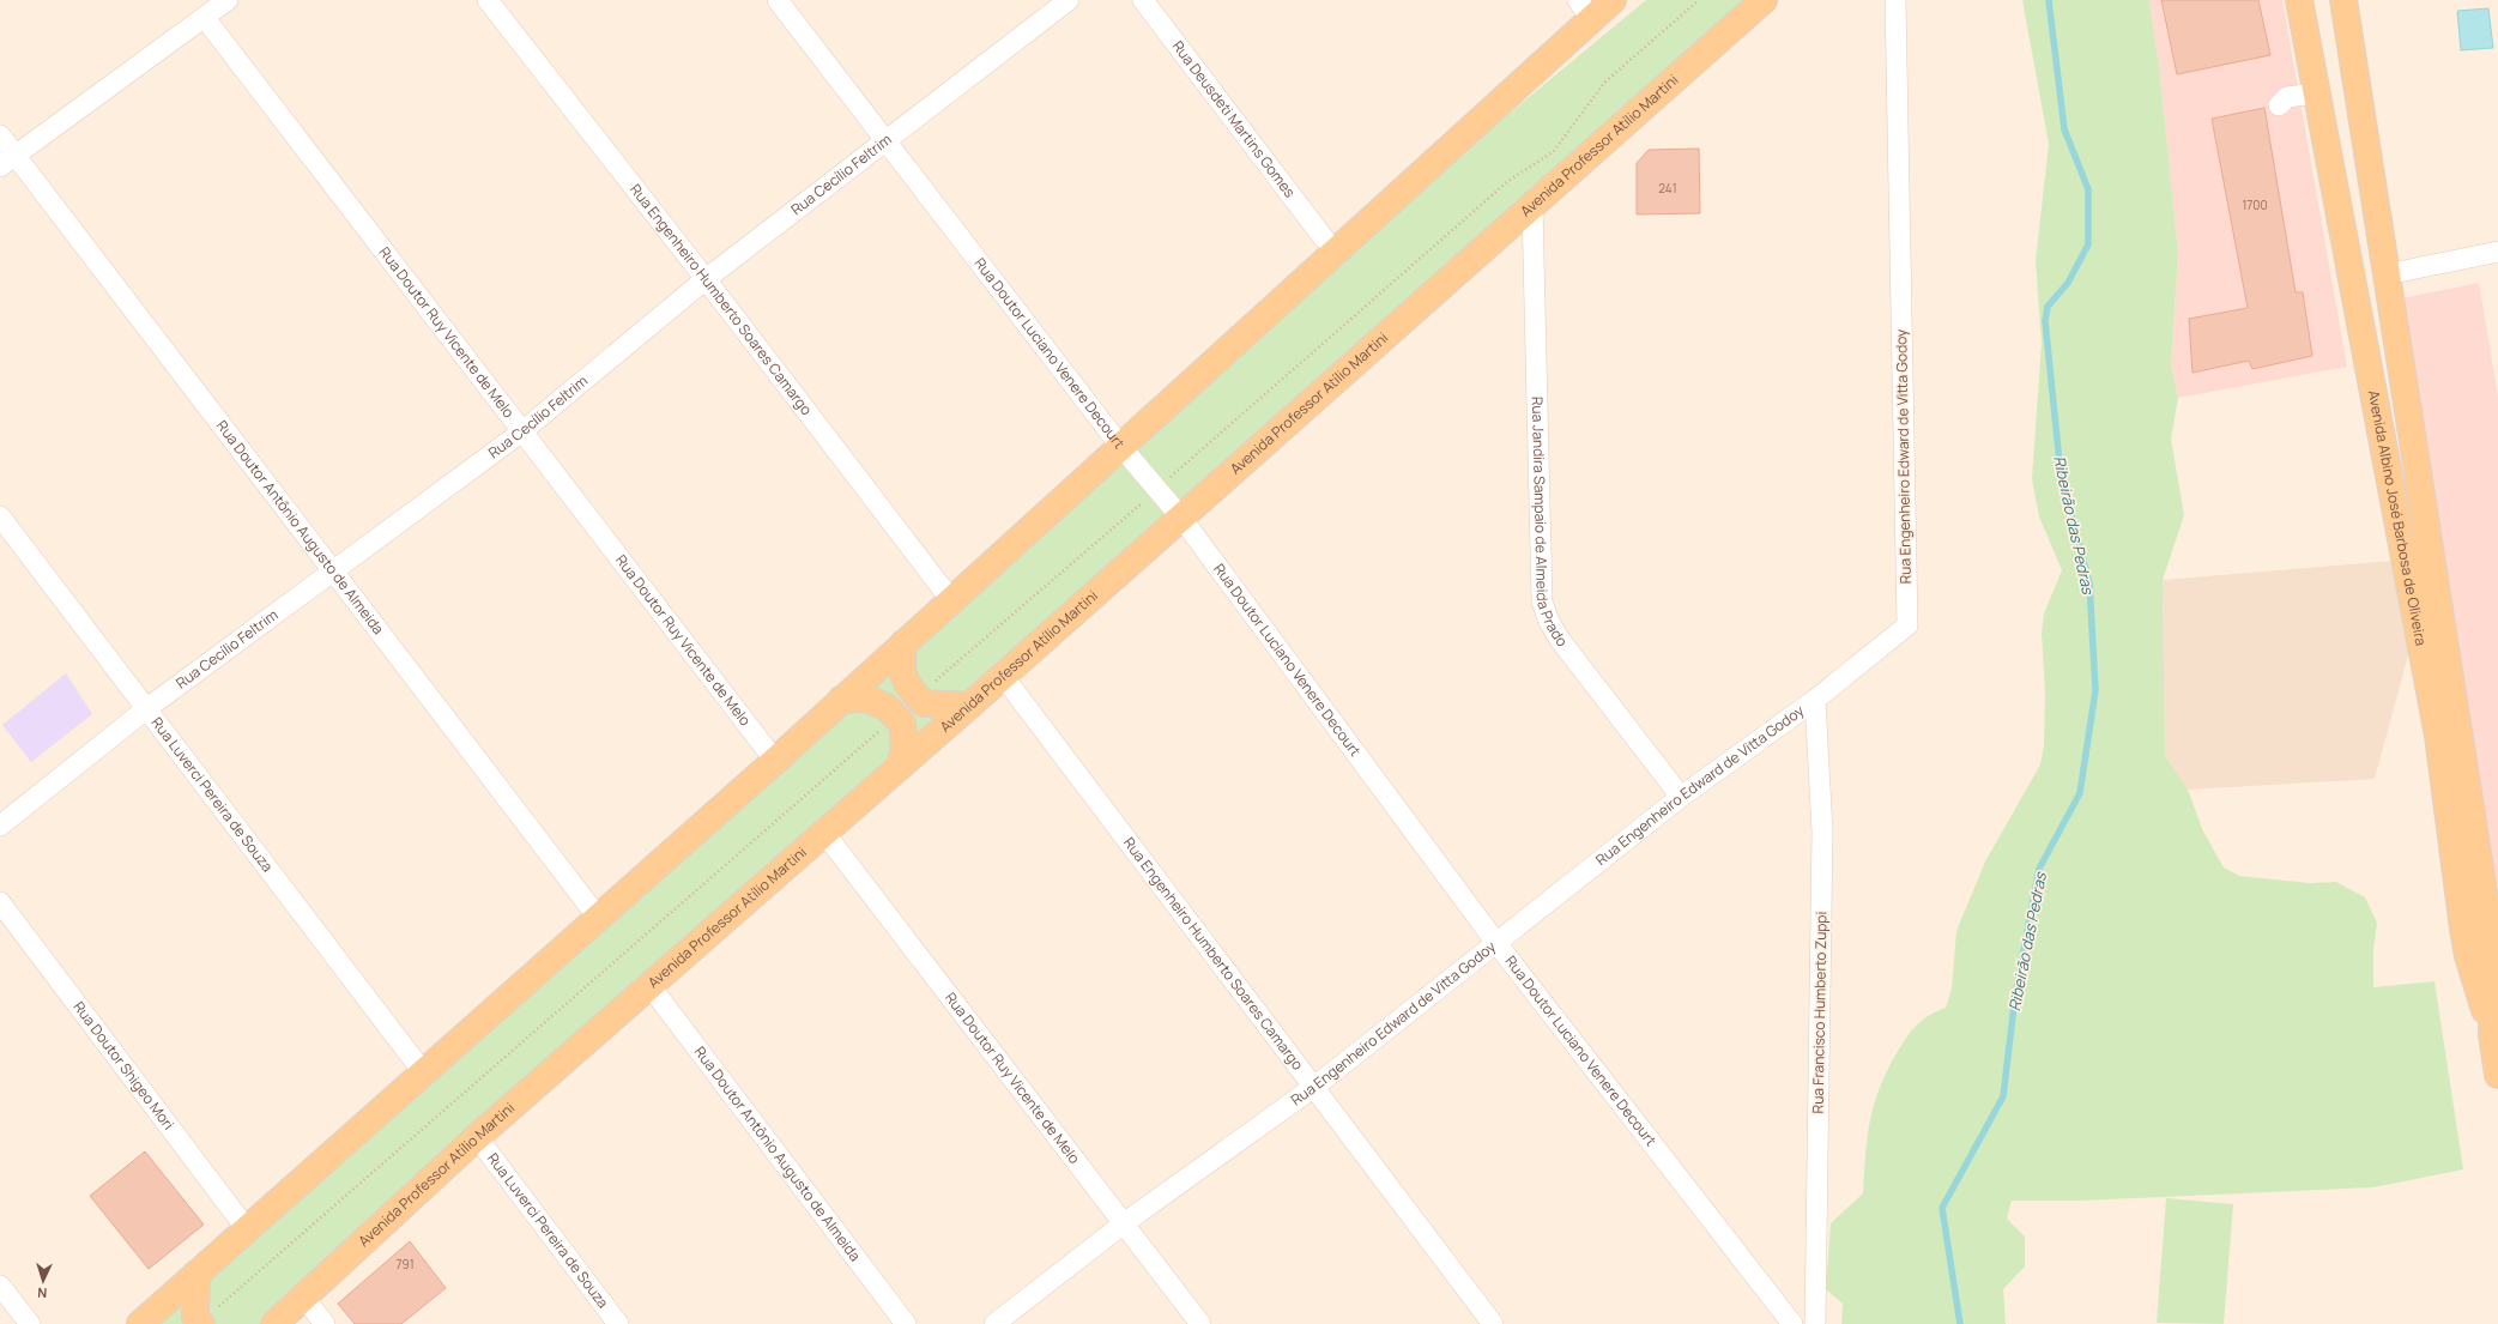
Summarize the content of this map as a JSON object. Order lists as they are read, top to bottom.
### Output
{
  "streets": {
    "main road": ["Avenida Professor Atílio Martini", "Avenida Albino José Barbosa de Oliveira"],
    "street": [
      "Rua Deusdeti Martins Gomes",
      "Rua Cecílio Feltrim",
      "Rua Engenheiro Humberto Soares Camargo",
      "Rua Doutor Ruy Vicente de Melo",
      "Rua Doutor Luciano Venere Decourt",
      "Rua Engenheiro Edward de Vitta Godoy",
      "Rua Jandira Sampaio de Almeida Prado",
      "Rua Doutor Antônio Augusto de Almeida",
      "Rua Luverci Pereira de Souza",
      "Rua Francisco Humberto Zuppi",
      "Rua Doutor Shigeo Mori"
    ]
  },
  "crossings": [
    ["Avenida Professor Atílio Martini", "Rua Engenheiro Humberto Soares Camargo"],
    ["Avenida Professor Atílio Martini", "Rua Doutor Ruy Vicente de Melo"],
    ["Avenida Professor Atílio Martini", "Rua Doutor Luciano Venere Decourt"],
    ["Avenida Professor Atílio Martini", "Rua Jandira Sampaio de Almeida Prado"],
    ["Avenida Professor Atílio Martini", "Rua Doutor Antônio Augusto de Almeida"],
    ["Avenida Professor Atílio Martini", "Rua Luverci Pereira de Souza"],
    ["Rua Cecílio Feltrim", "Rua Engenheiro Humberto Soares Camargo"],
    ["Rua Cecílio Feltrim", "Rua Doutor Ruy Vicente de Melo"],
    ["Rua Cecílio Feltrim", "Rua Doutor Luciano Venere Decourt"],
    ["Rua Cecílio Feltrim", "Rua Doutor Antônio Augusto de Almeida"],
    ["Rua Cecílio Feltrim", "Rua Luverci Pereira de Souza"],
    ["Rua Engenheiro Humberto Soares Camargo", "Rua Engenheiro Edward de Vitta Godoy"],
    ["Rua Doutor Ruy Vicente de Melo", "Rua Engenheiro Edward de Vitta Godoy"],
    ["Rua Doutor Luciano Venere Decourt", "Rua Engenheiro Edward de Vitta Godoy"],
    ["Rua Engenheiro Edward de Vitta Godoy", "Rua Jandira Sampaio de Almeida Prado"],
    ["Rua Engenheiro Edward de Vitta Godoy", "Rua Francisco Humberto Zuppi"]
  ],
  "water": ["Ribeirão das Pedras"],
  "house_numbers": ["241", "1700", "791"],
  "north": "bottom"
}
